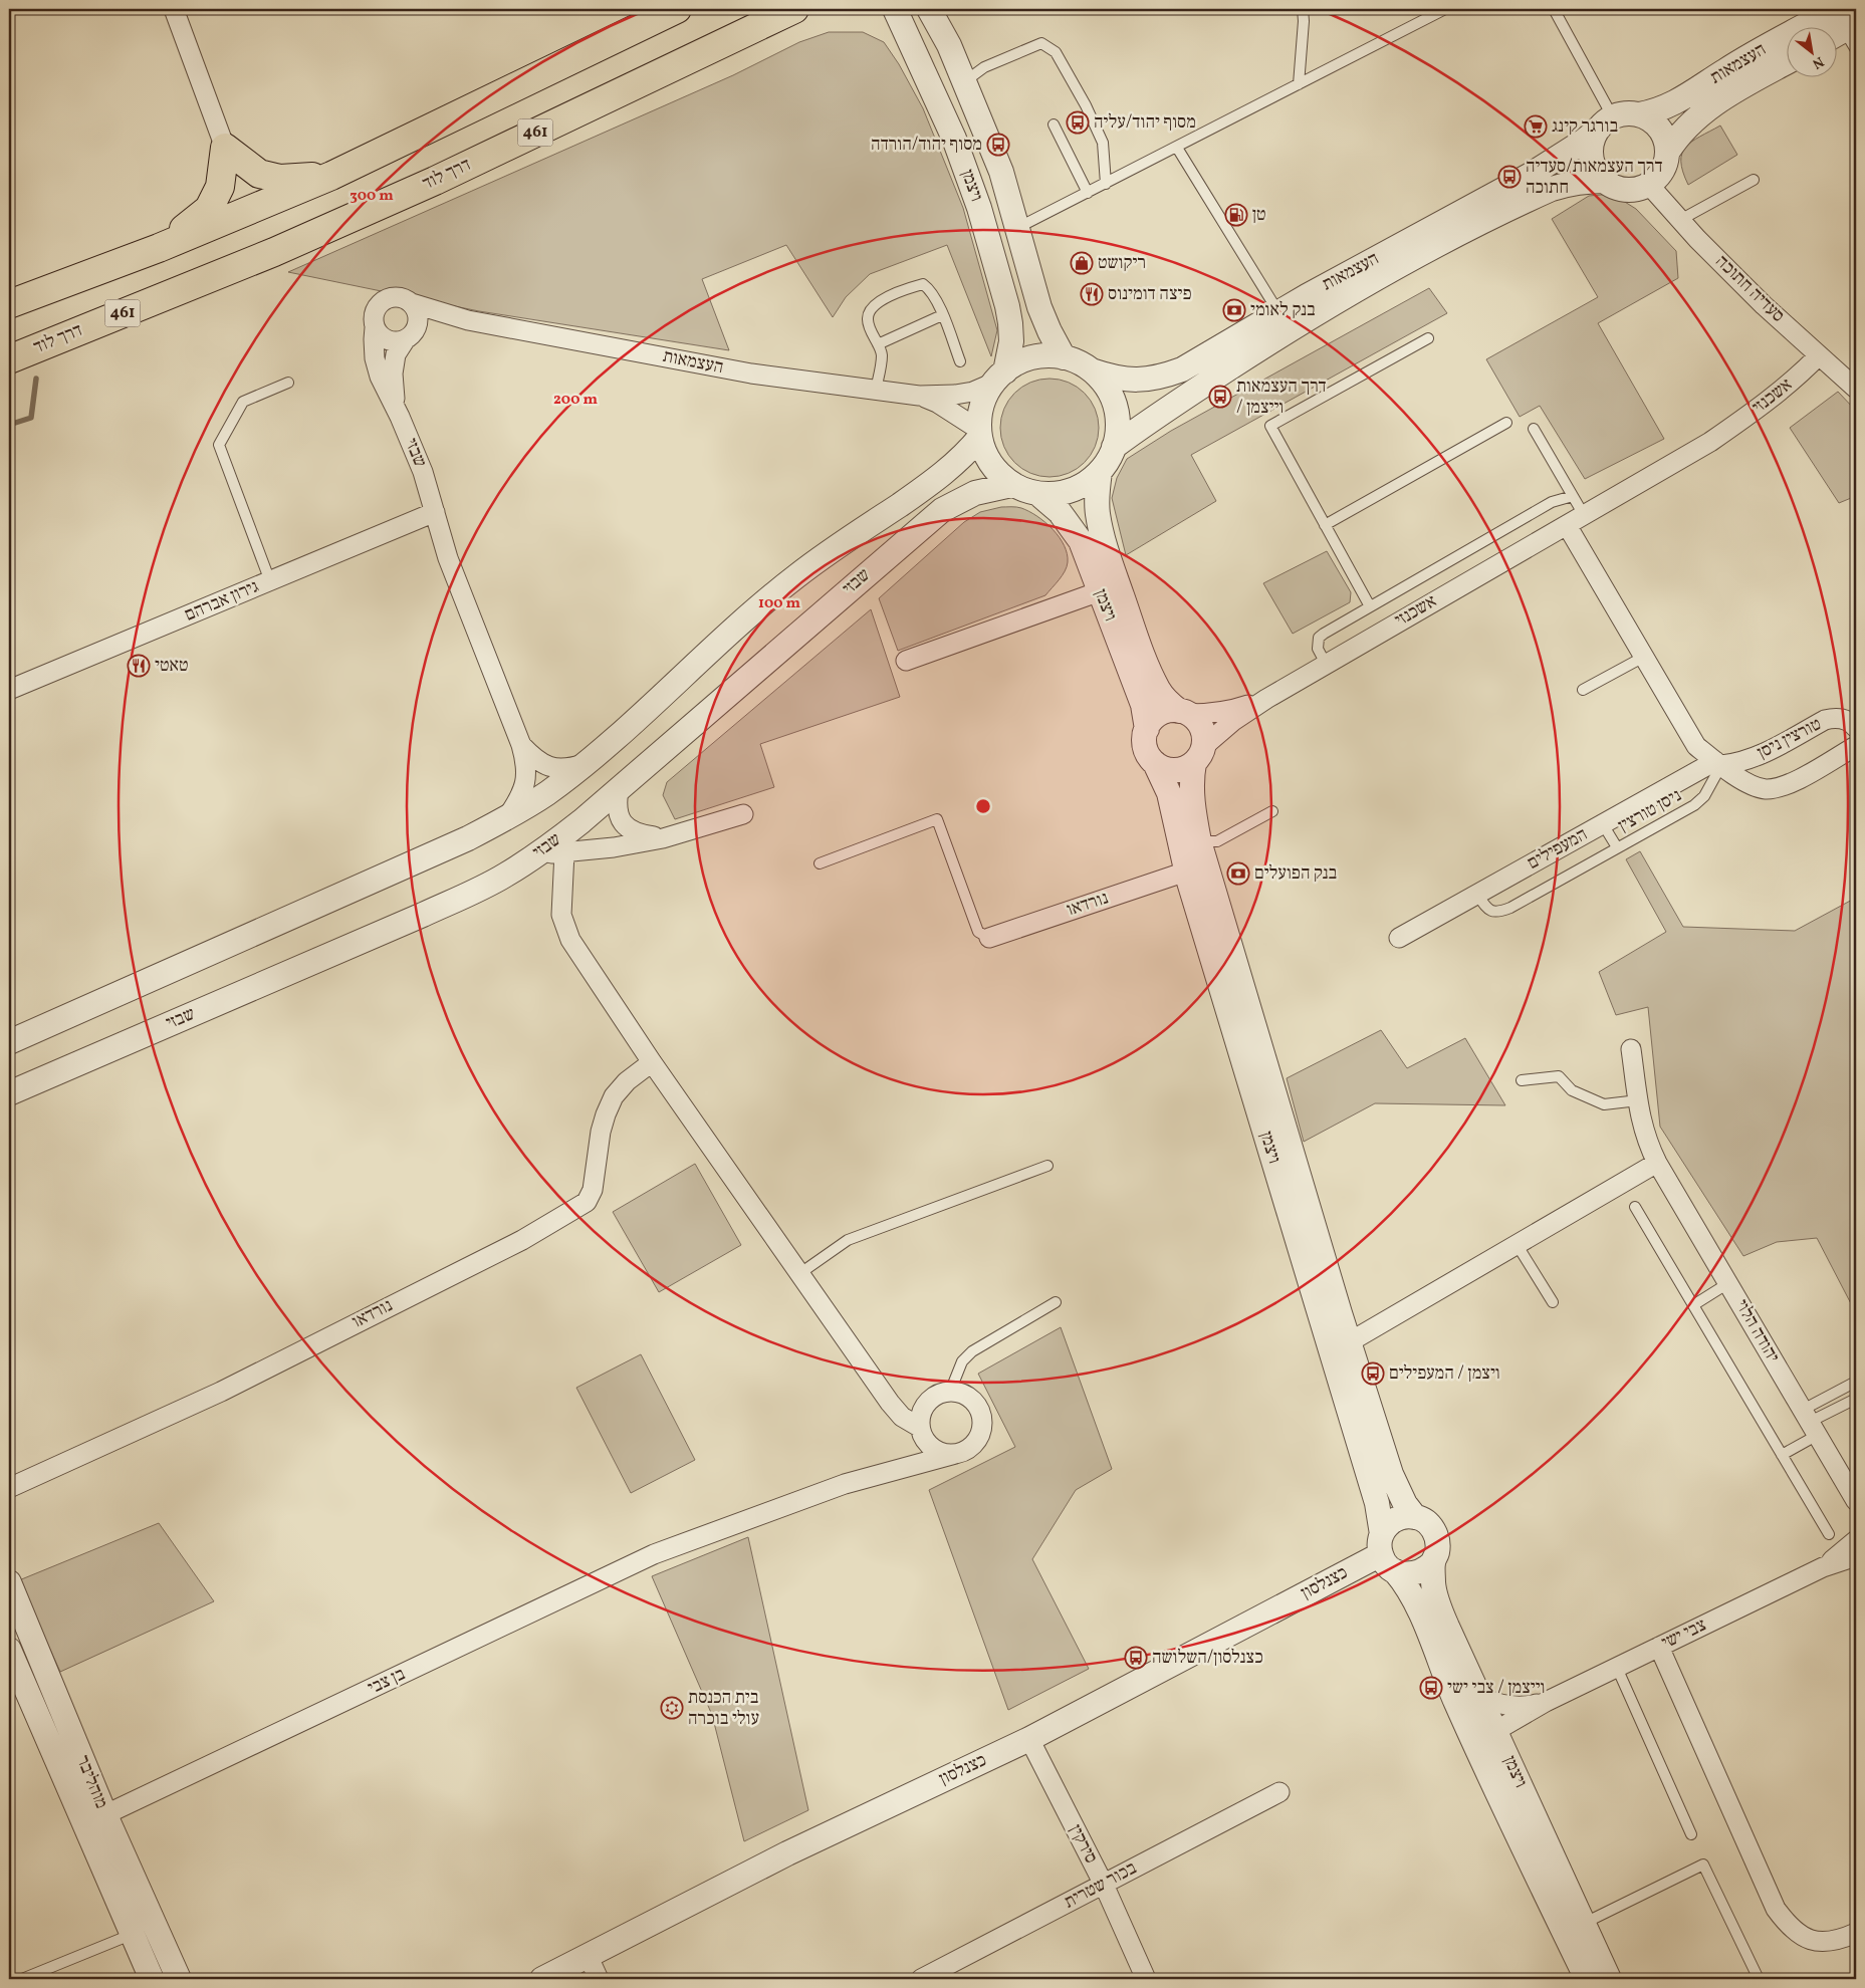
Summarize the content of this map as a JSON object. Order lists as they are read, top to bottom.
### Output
{
  "streets": {
    "main road": ["461", "דרך לוד"],
    "street": [
      "העצמאות",
      "ויצמן",
      "סעדיה חתוכה",
      "אשכנזי",
      "שבזי",
      "גירון אברהם",
      "טורצין ניסן",
      "המעפילים",
      "נורדאו",
      "יהודה הלוי",
      "כצנלסון",
      "צבי ישי",
      "בן צבי",
      "מוהליבר",
      "סירקין",
      "בכור שטרית"
    ],
    "lane": ["ניסן טורצין"]
  },
  "crossings": [
    ["העצמאות", "ויצמן"],
    ["העצמאות", "סעדיה חתוכה"],
    ["העצמאות", "שבזי"],
    ["ויצמן", "אשכנזי"],
    ["ויצמן", "שבזי"],
    ["ויצמן", "נורדאו"],
    ["ויצמן", "כצנלסון"],
    ["ויצמן", "צבי ישי"],
    ["סעדיה חתוכה", "אשכנזי"],
    ["שבזי", "גירון אברהם"],
    ["טורצין ניסן", "ניסן טורצין"],
    ["טורצין ניסן", "המעפילים"],
    ["ניסן טורצין", "המעפילים"],
    ["כצנלסון", "סירקין"],
    ["בן צבי", "מוהליבר"],
    ["סירקין", "בכור שטרית"]
  ],
  "places": {
    "bus stop": [
      "מסוף יהוד/עליה",
      "מסוף יהוד/הורדה",
      "דרך העצמאות/סעדיה חתוכה",
      "דרך העצמאות / וייצמן",
      "ויצמן / המעפילים",
      "כצנלסון/השלושה",
      "וייצמן / צבי ישי"
    ],
    "supermarket": ["בורגר קינג"],
    "fuel station": ["טן"],
    "shop": ["ריקושט"],
    "restaurant": ["פיצה דומינוס", "טאטי"],
    "bank": ["בנק לאומי", "בנק הפועלים"],
    "synagogue": ["בית הכנסת עולי בוכרה"]
  },
  "north": "bottom right",
  "rings": ["300 m", "200 m", "100 m"]
}
